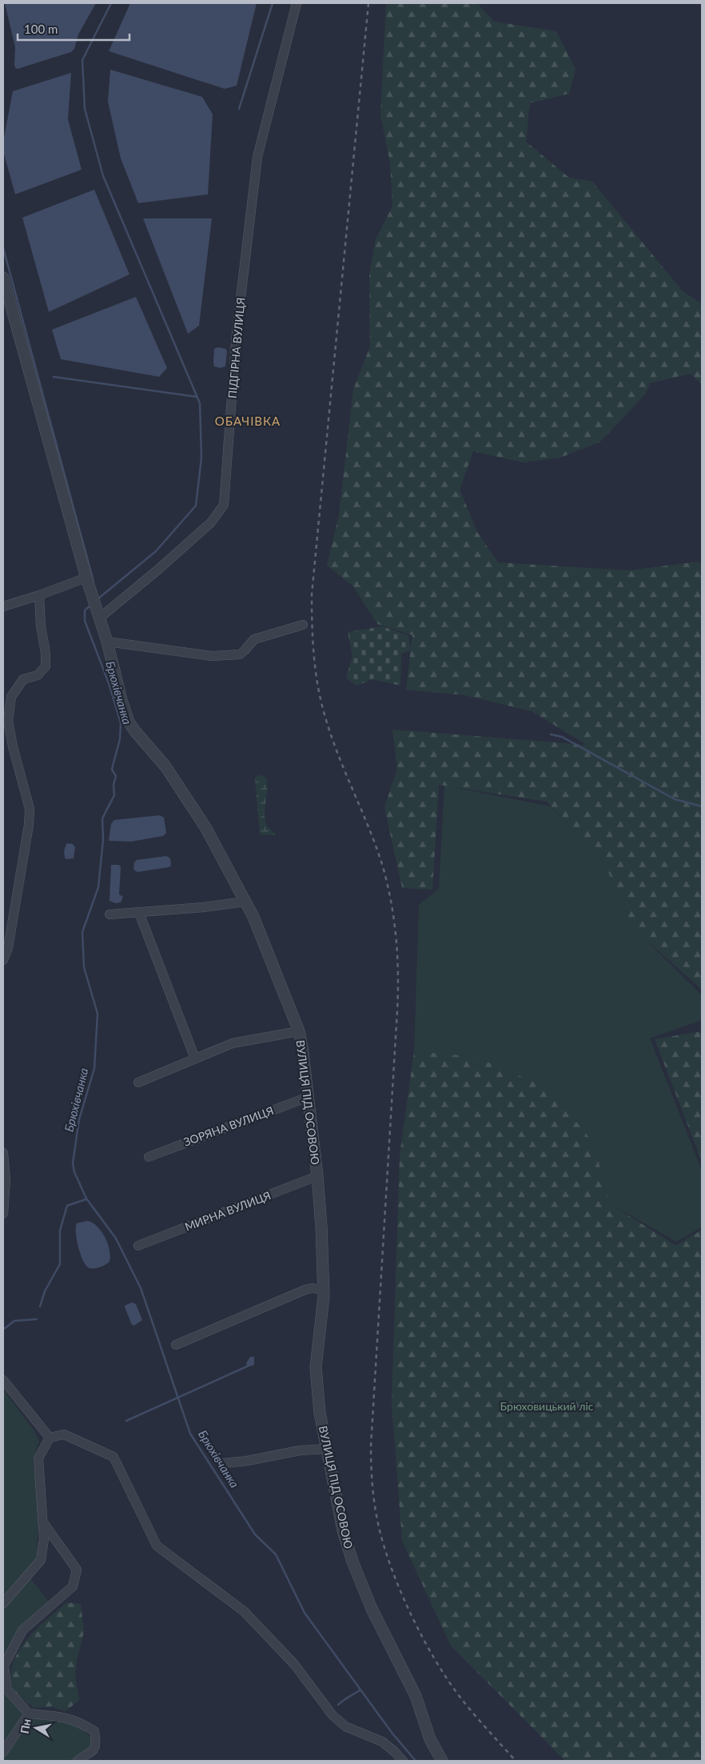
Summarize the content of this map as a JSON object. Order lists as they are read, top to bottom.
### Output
{
  "streets": {
    "street": [
      "ПІДГІРНА ВУЛИЦЯ",
      "ВУЛИЦЯ ПІД ОСОВОЮ",
      "ЗОРЯНА ВУЛИЦЯ",
      "МИРНА ВУЛИЦЯ"
    ]
  },
  "crossings": [
    ["ПІДГІРНА ВУЛИЦЯ", "ВУЛИЦЯ ПІД ОСОВОЮ"],
    ["ВУЛИЦЯ ПІД ОСОВОЮ", "ЗОРЯНА ВУЛИЦЯ"],
    ["ВУЛИЦЯ ПІД ОСОВОЮ", "МИРНА ВУЛИЦЯ"]
  ],
  "districts": ["ОБАЧІВКА"],
  "water": ["Брюхівчанка"],
  "parks": ["Брюховицький ліс"],
  "scale_bar": "100 m",
  "north": "left"
}
